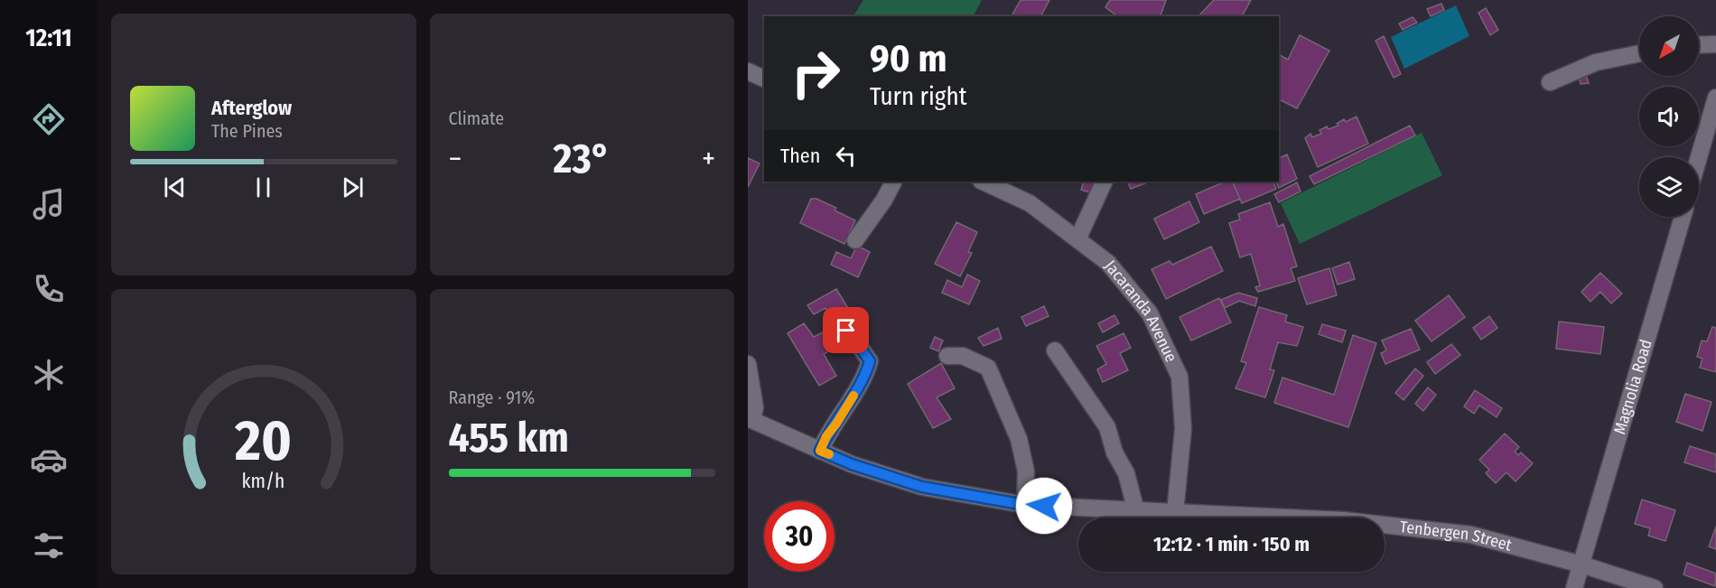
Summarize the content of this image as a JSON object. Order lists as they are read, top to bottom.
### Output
{
  "streets": {
    "street": ["Jacaranda Avenue", "Magnolia Road", "Tenbergen Street"]
  },
  "crossings": [
    ["Jacaranda Avenue", "Tenbergen Street"],
    ["Magnolia Road", "Tenbergen Street"]
  ],
  "north": "bottom left",
  "page": {
    "tabs": "12:11",
    "tile": [
      "Climate",
      ["Range · 91%", "455 km"]
    ],
    "turn": ["90 m", "Turn right"],
    "song": ["Afterglow", "The Pines"],
    "then": "Then",
    "heat": ["−", "23°", "+"],
    "limit": "30",
    "trip": "12:12 · 1 min · 150 m",
    "gauge": ["20", "km/h"]
  }
}
